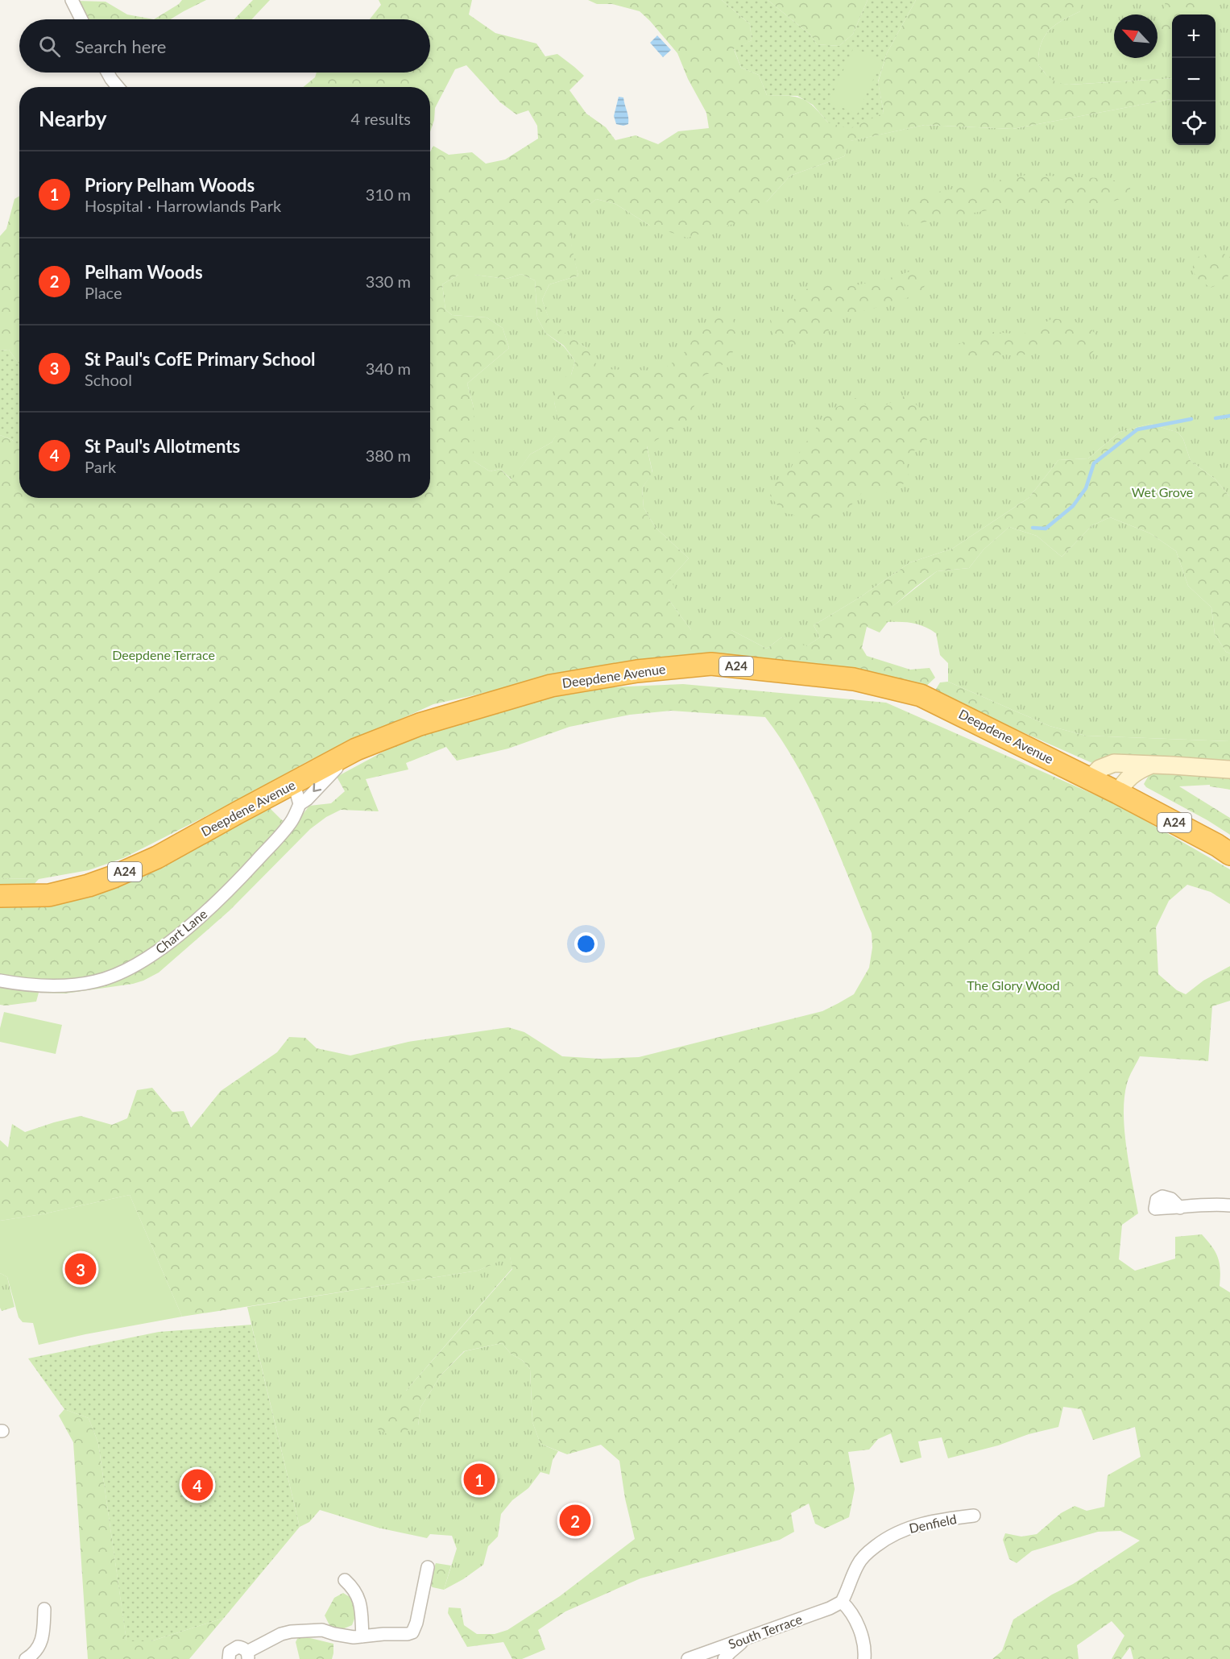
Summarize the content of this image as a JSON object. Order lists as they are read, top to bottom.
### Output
{
  "streets": {
    "highway": ["A24", "Deepdene Avenue"],
    "street": ["Chart Lane", "Denfield", "South Terrace"]
  },
  "crossings": [
    ["Deepdene Avenue", "Chart Lane"],
    ["Denfield", "South Terrace"]
  ],
  "parks": ["Wet Grove", "Deepdene Terrace", "The Glory Wood"],
  "north": "top left",
  "page": {
    "map_buttons": ["+", "−"],
    "search": "Search here",
    "heading": ["Nearby", "4 results"],
    "list": [
      {
        "mark": "1",
        "name": "Priory Pelham Woods",
        "note": "Hospital · Harrowlands Park",
        "value": "310 m"
      },
      {
        "mark": "2",
        "name": "Pelham Woods",
        "note": "Place",
        "value": "330 m"
      },
      {
        "mark": "3",
        "name": "St Paul's CofE Primary School",
        "note": "School",
        "value": "340 m"
      },
      {
        "mark": "4",
        "name": "St Paul's Allotments",
        "note": "Park",
        "value": "380 m"
      }
    ],
    "pins": [
      "3",
      "1",
      "4",
      "2"
    ]
  }
}
